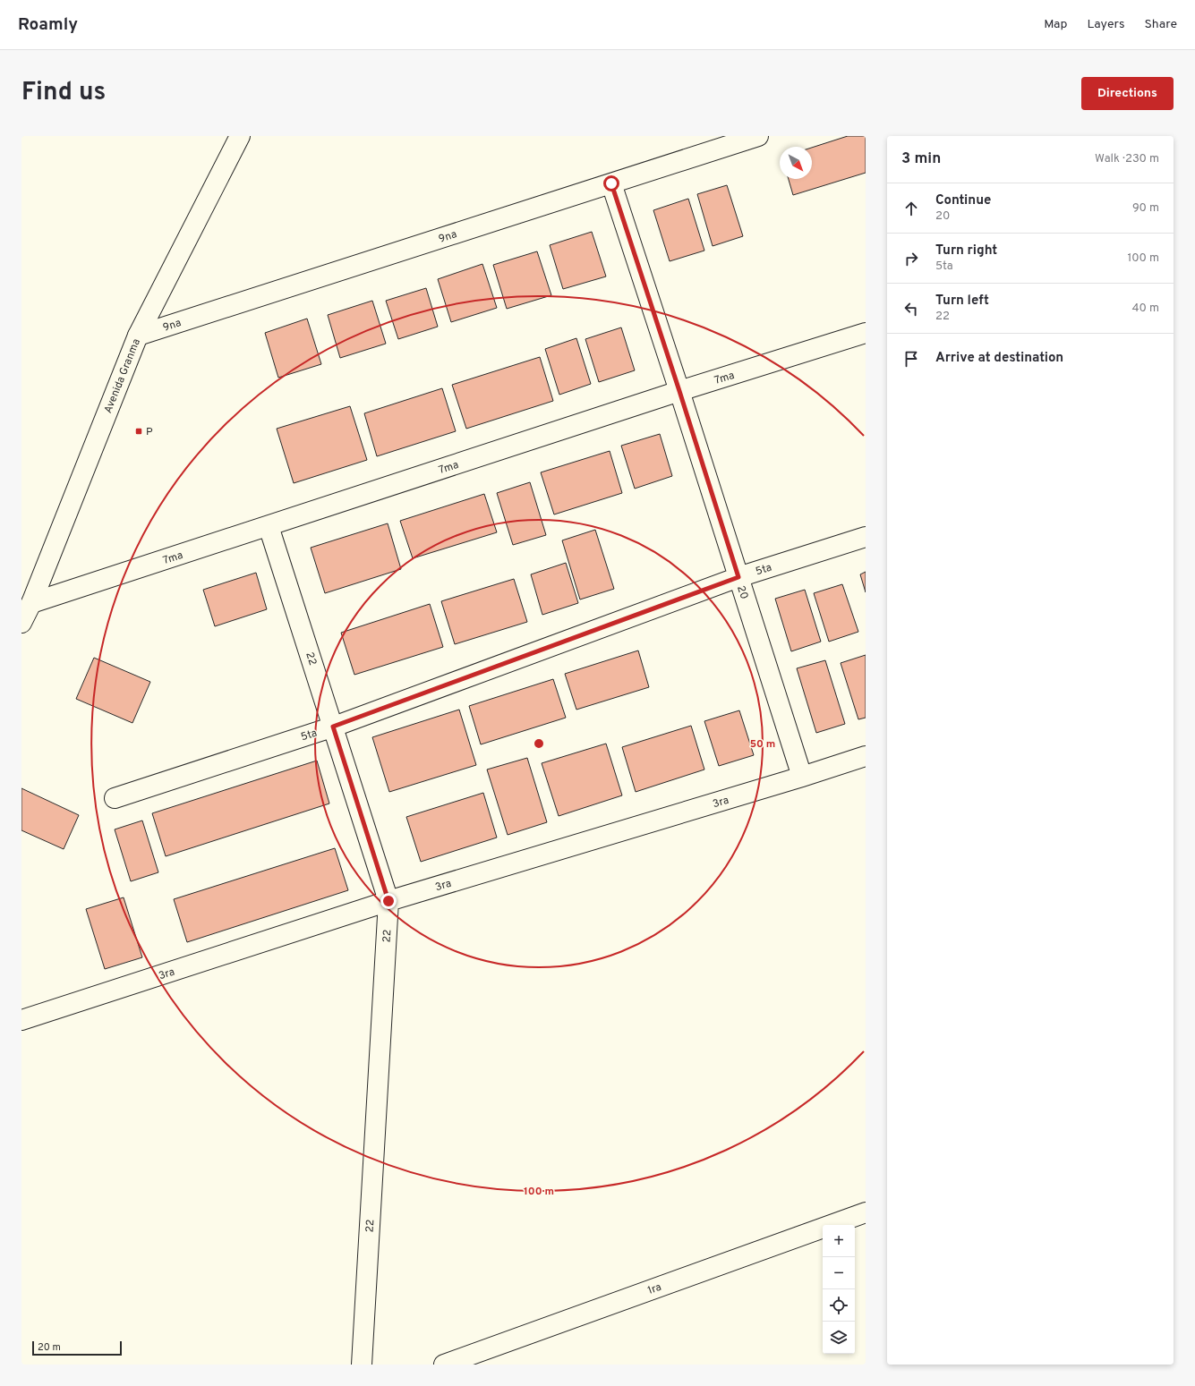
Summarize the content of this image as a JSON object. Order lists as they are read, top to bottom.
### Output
{
  "streets": {
    "street": [
      "9na",
      "Avenida Granma",
      "7ma",
      "5ta",
      "20",
      "22",
      "3ra",
      "1ra"
    ]
  },
  "crossings": [
    ["9na", "Avenida Granma"],
    ["9na", "20"],
    ["Avenida Granma", "7ma"],
    ["7ma", "20"],
    ["7ma", "22"],
    ["5ta", "20"],
    ["5ta", "22"],
    ["20", "3ra"],
    ["22", "3ra"]
  ],
  "places": {
    "transit": ["P"]
  },
  "scale_bar": "20 m",
  "north": "bottom right",
  "page": {
    "header": "Roamly",
    "nav": ["Map", "Layers", "Share"],
    "title": "Find us",
    "buttons": "Directions",
    "heading": ["3 min", "Walk · 230 m"],
    "list": [
      ["Continue", "20", "90 m"],
      ["Turn right", "5ta", "100 m"],
      ["Turn left", "22", "40 m"],
      "Arrive at destination"
    ],
    "map_buttons": ["+", "−"],
    "scale": "20 m"
  },
  "rings": ["50 m", "100 m"]
}
